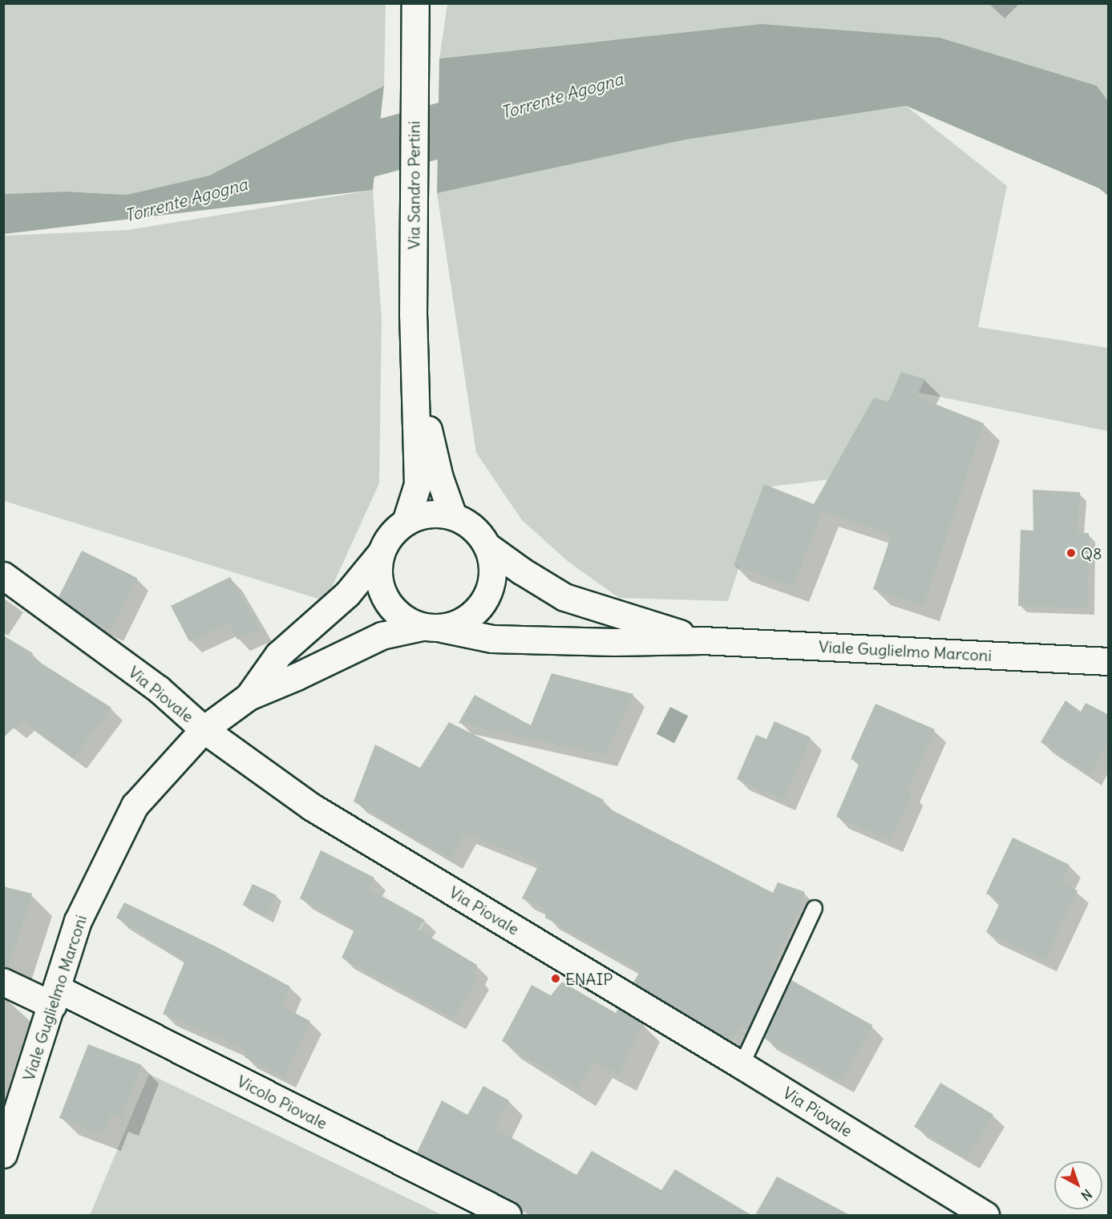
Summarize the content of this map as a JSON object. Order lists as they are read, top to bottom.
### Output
{
  "streets": {
    "main road": [
      "Via Sandro Pertini",
      "Viale Guglielmo Marconi",
      "Via Piovale",
      "Vicolo Piovale"
    ]
  },
  "crossings": [
    ["Via Sandro Pertini", "Viale Guglielmo Marconi"],
    ["Viale Guglielmo Marconi", "Via Piovale"],
    ["Viale Guglielmo Marconi", "Vicolo Piovale"]
  ],
  "water": ["Torrente Agogna"],
  "places": ["Q8", "ENAIP"],
  "north": "bottom right"
}
